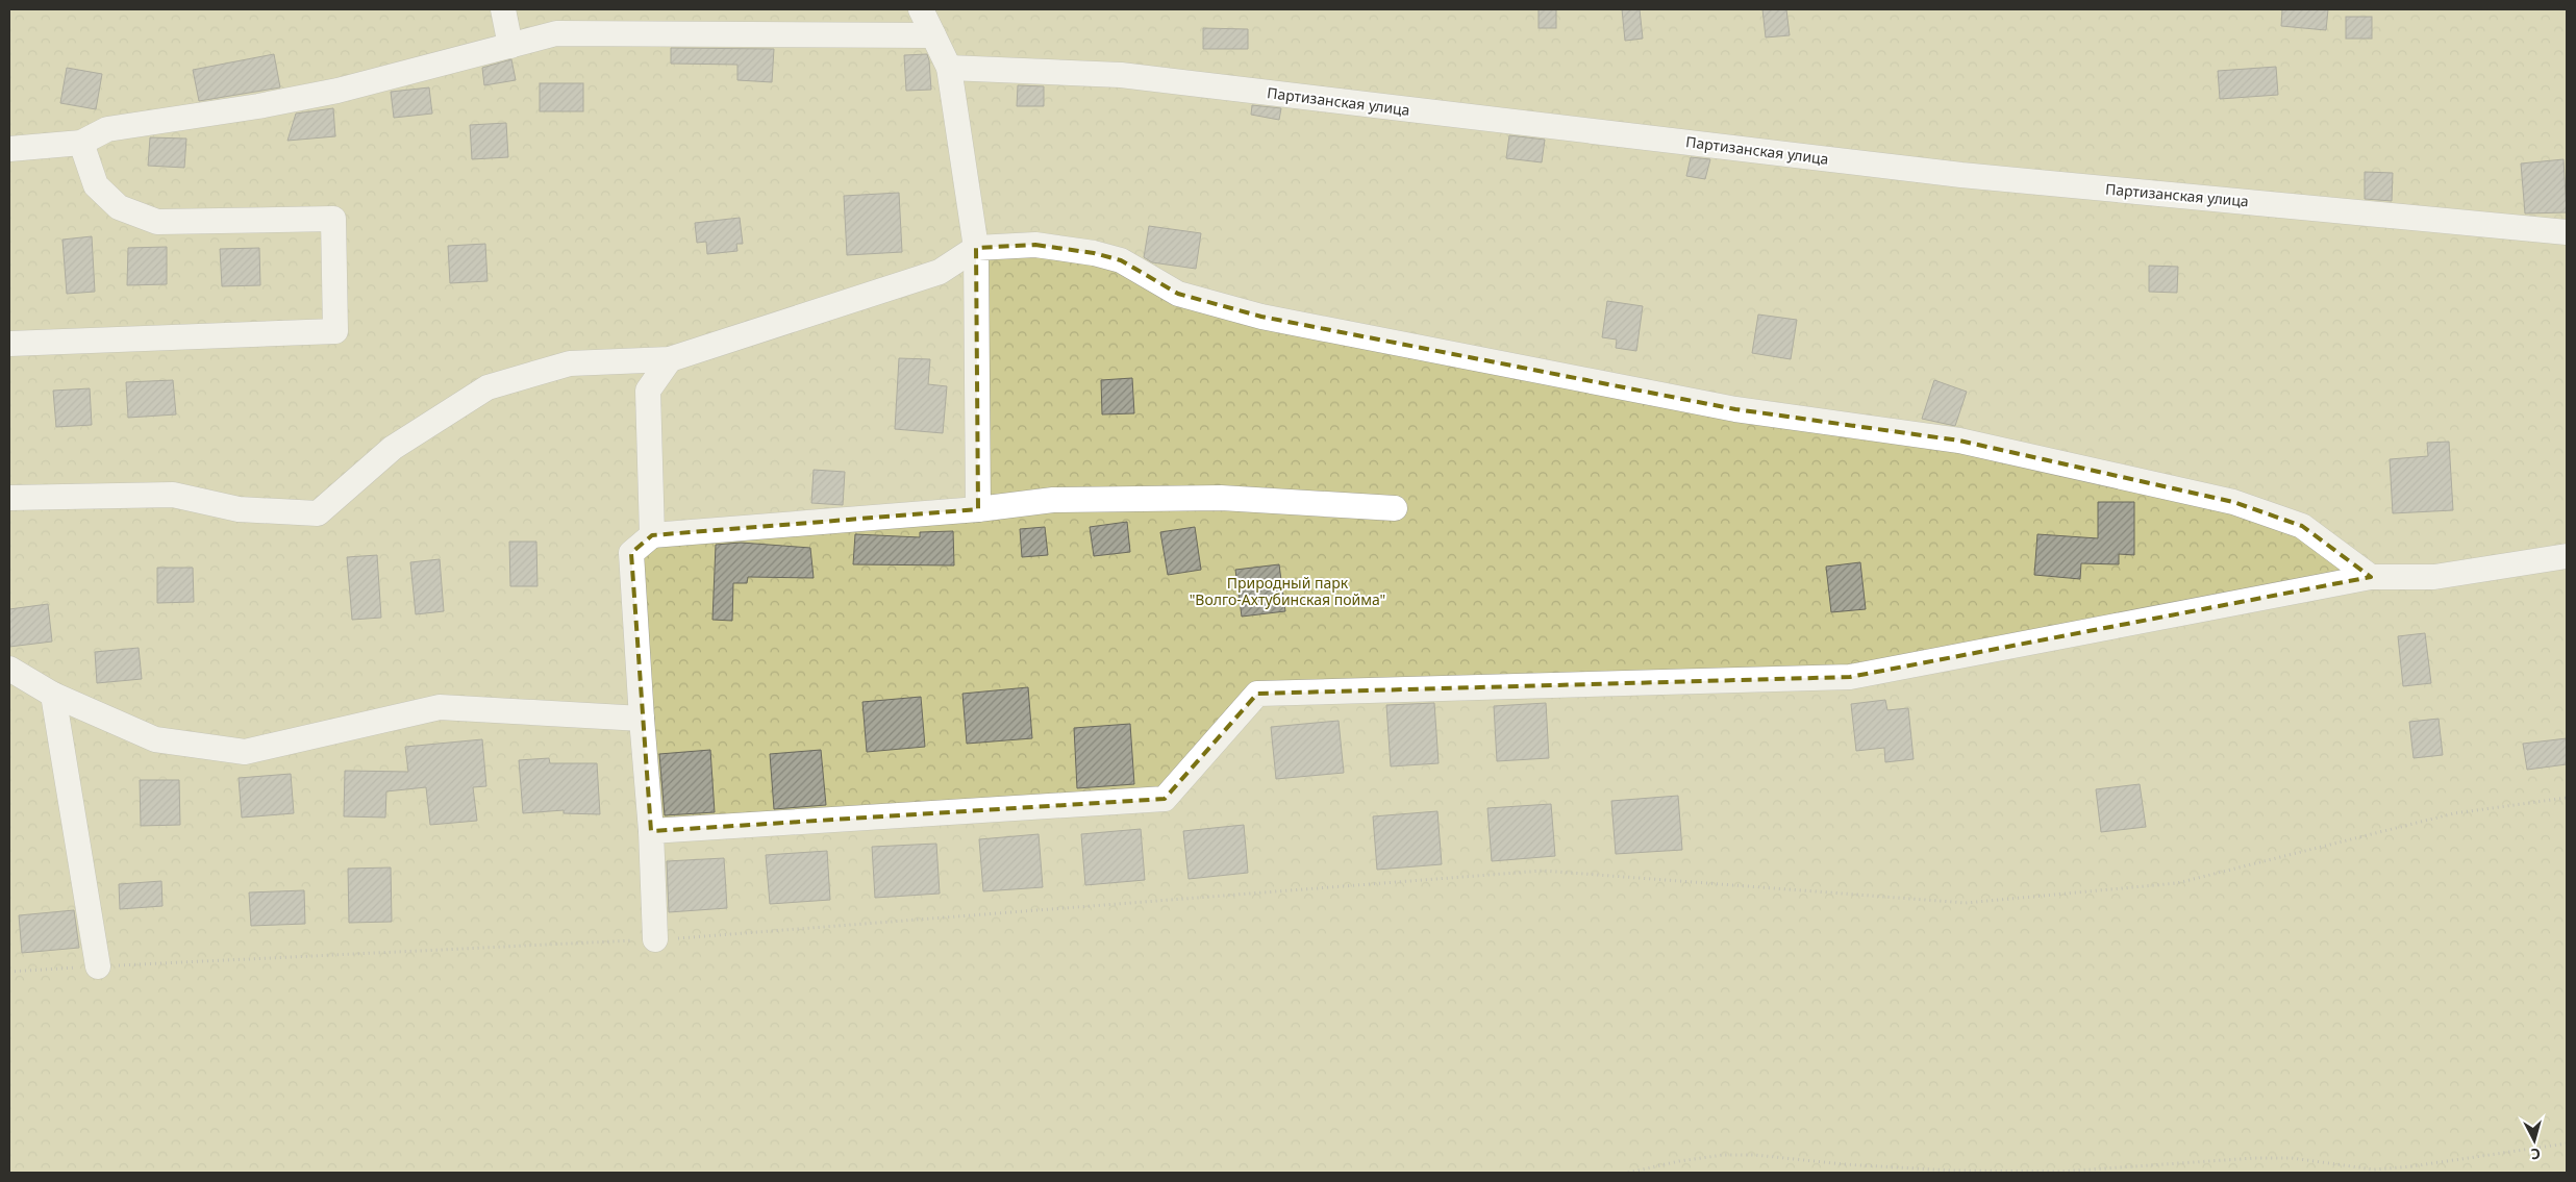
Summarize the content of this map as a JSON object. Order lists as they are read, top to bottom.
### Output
{
  "streets": {
    "street": ["Партизанская улица"]
  },
  "parks": ["Природный парк \"Волго-Ахтубинская пойма\""],
  "north": "bottom"
}
